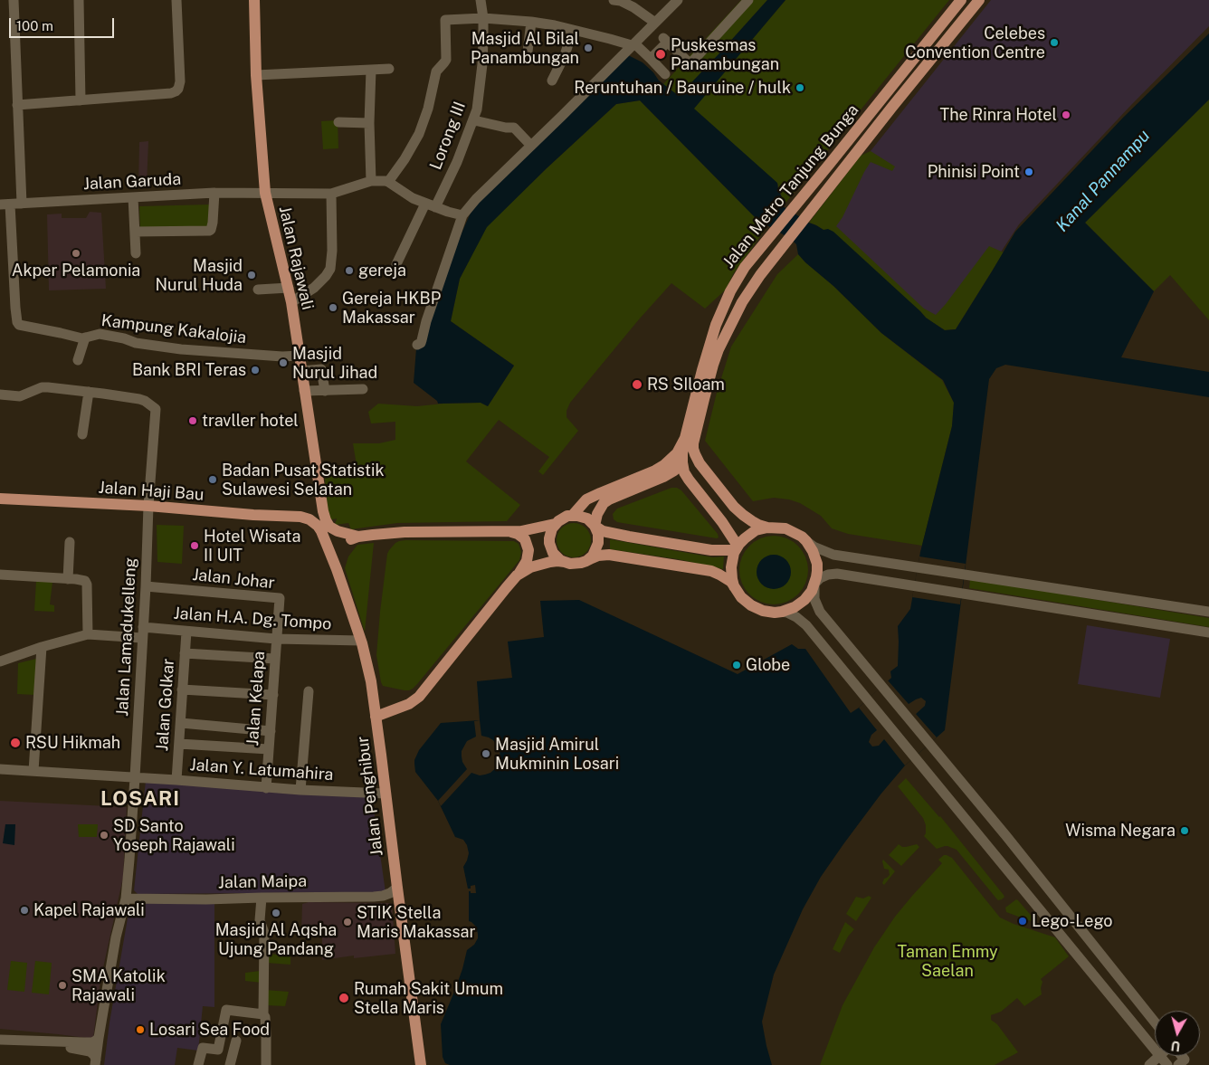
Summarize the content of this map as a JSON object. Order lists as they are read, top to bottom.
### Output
{
  "streets": {
    "main road": [
      "Jalan Metro Tanjung Bunga",
      "Jalan Rajawali",
      "Jalan Haji Bau",
      "Jalan Penghibur"
    ],
    "street": [
      "Lorong III",
      "Jalan Garuda",
      "Kampung Kakalojia",
      "Jalan Johar",
      "Jalan H.A. Dg. Tompo",
      "Jalan Lamadukelleng",
      "Jalan Kelapa",
      "Jalan Golkar",
      "Jalan Y. Latumahira",
      "Jalan Maipa"
    ]
  },
  "crossings": [
    ["Jalan Garuda", "Jalan Rajawali"],
    ["Jalan Garuda", "Kampung Kakalojia"],
    ["Jalan Rajawali", "Kampung Kakalojia"],
    ["Jalan Rajawali", "Jalan Penghibur"],
    ["Jalan Haji Bau", "Jalan Lamadukelleng"],
    ["Jalan Johar", "Jalan H.A. Dg. Tompo"],
    ["Jalan Johar", "Jalan Lamadukelleng"],
    ["Jalan Johar", "Jalan Kelapa"],
    ["Jalan H.A. Dg. Tompo", "Jalan Lamadukelleng"],
    ["Jalan H.A. Dg. Tompo", "Jalan Kelapa"],
    ["Jalan H.A. Dg. Tompo", "Jalan Golkar"],
    ["Jalan H.A. Dg. Tompo", "Jalan Penghibur"],
    ["Jalan Lamadukelleng", "Jalan Y. Latumahira"],
    ["Jalan Lamadukelleng", "Jalan Maipa"],
    ["Jalan Kelapa", "Jalan Y. Latumahira"],
    ["Jalan Golkar", "Jalan Y. Latumahira"],
    ["Jalan Y. Latumahira", "Jalan Penghibur"],
    ["Jalan Penghibur", "Jalan Maipa"]
  ],
  "districts": ["LOSARI"],
  "water": ["Kanal Pannampu"],
  "parks": ["Taman Emmy Saelan"],
  "places": [
    "Celebes Convention Centre",
    "Masjid Al Bilal Panambungan",
    "Puskesmas Panambungan",
    "Reruntuhan / Bauruine / hulk",
    "The Rinra Hotel",
    "Phinisi Point",
    "Akper Pelamonia",
    "gereja",
    "Masjid Nurul Huda",
    "Gereja HKBP Makassar",
    "Masjid Nurul Jihad",
    "Bank BRI Teras",
    "RS SIloam",
    "travller hotel",
    "Badan Pusat Statistik Sulawesi Selatan",
    "Hotel Wisata II UIT",
    "Globe",
    "RSU Hikmah",
    "Masjid Amirul Mukminin Losari",
    "Wisma Negara",
    "SD Santo Yoseph Rajawali",
    "Kapel Rajawali",
    "Masjid Al Aqsha Ujung Pandang",
    "Lego-Lego",
    "STIK Stella Maris Makassar",
    "SMA Katolik Rajawali",
    "Rumah Sakit Umum Stella Maris",
    "Losari Sea Food"
  ],
  "scale_bar": "100 m",
  "north": "bottom"
}
